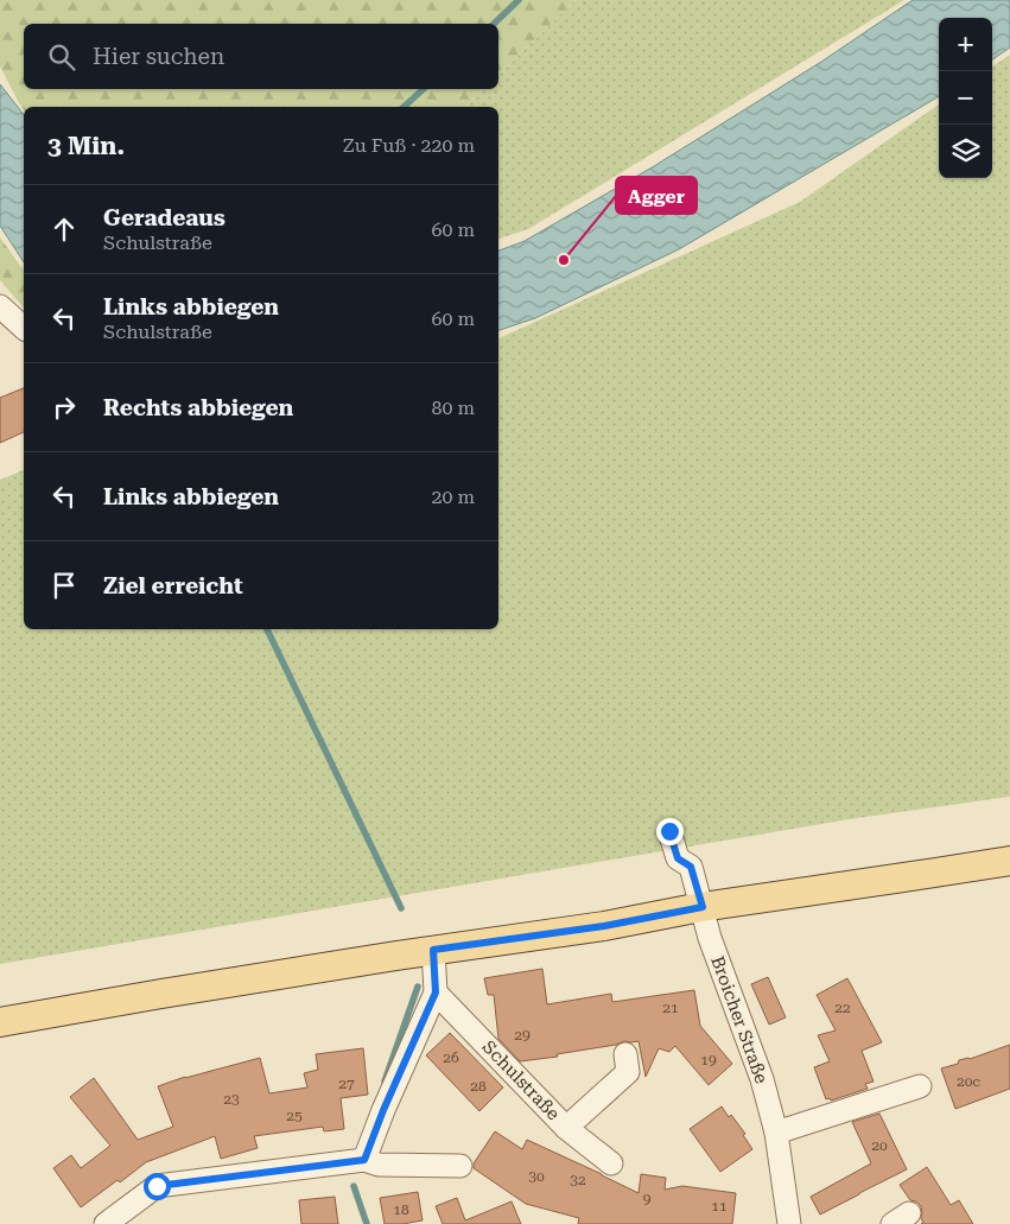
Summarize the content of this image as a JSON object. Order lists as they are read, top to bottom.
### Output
{
  "streets": {
    "street": ["Broicher Straße", "Schulstraße"]
  },
  "places": ["Agger"],
  "house_numbers": [
    "21",
    "22",
    "29",
    "26",
    "19",
    "20c",
    "27",
    "28",
    "23",
    "25",
    "20",
    "30",
    "32",
    "9",
    "11",
    "18"
  ],
  "page": {
    "map_buttons": ["+", "−"],
    "search": "Hier suchen",
    "heading": ["3 Min.", "Zu Fuß · 220 m"],
    "list": [
      ["Geradeaus", "Schulstraße", "60 m"],
      ["Links abbiegen", "Schulstraße", "60 m"],
      ["Rechts abbiegen", "80 m"],
      ["Links abbiegen", "20 m"],
      "Ziel erreicht"
    ]
  }
}
